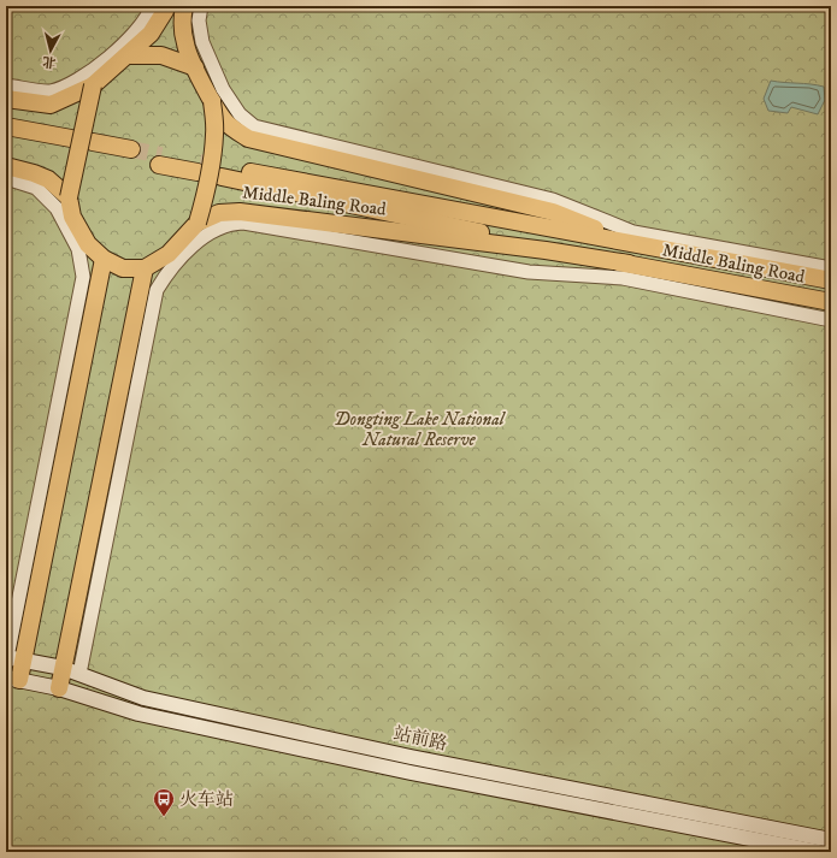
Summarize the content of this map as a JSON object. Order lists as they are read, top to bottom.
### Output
{
  "streets": {
    "main road": ["Middle Baling Road", "站前路"]
  },
  "parks": ["Dongting Lake National Natural Reserve"],
  "places": {
    "bus stop": ["火车站"]
  },
  "north": "bottom"
}
